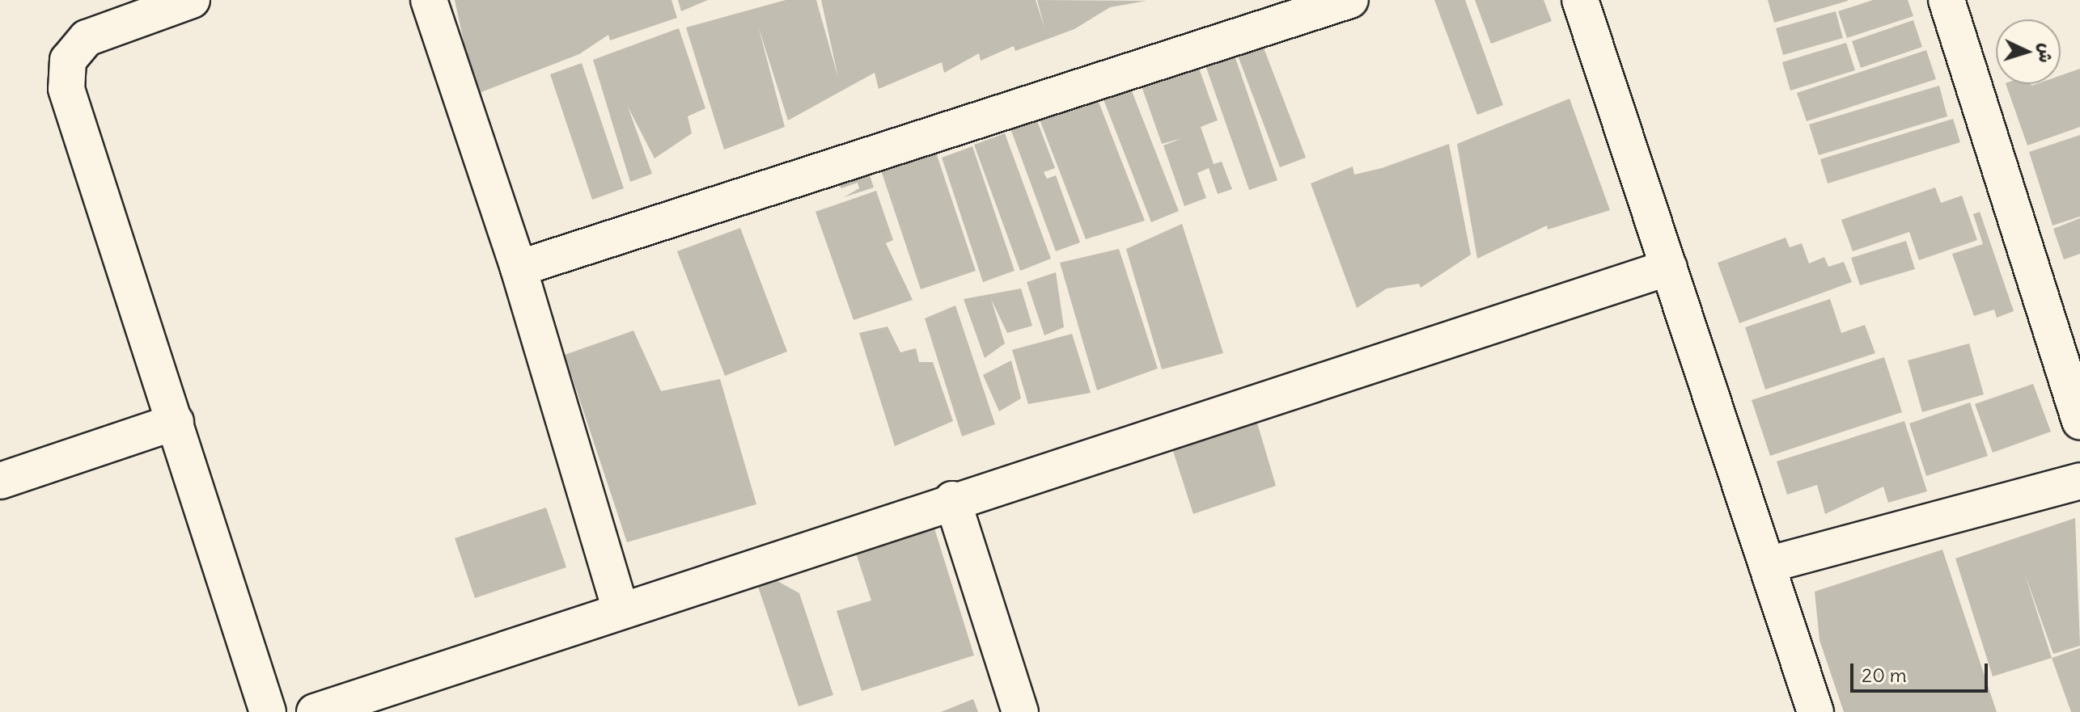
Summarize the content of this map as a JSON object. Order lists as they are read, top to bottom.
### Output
{
  "scale_bar": "20 m",
  "north": "right"
}
